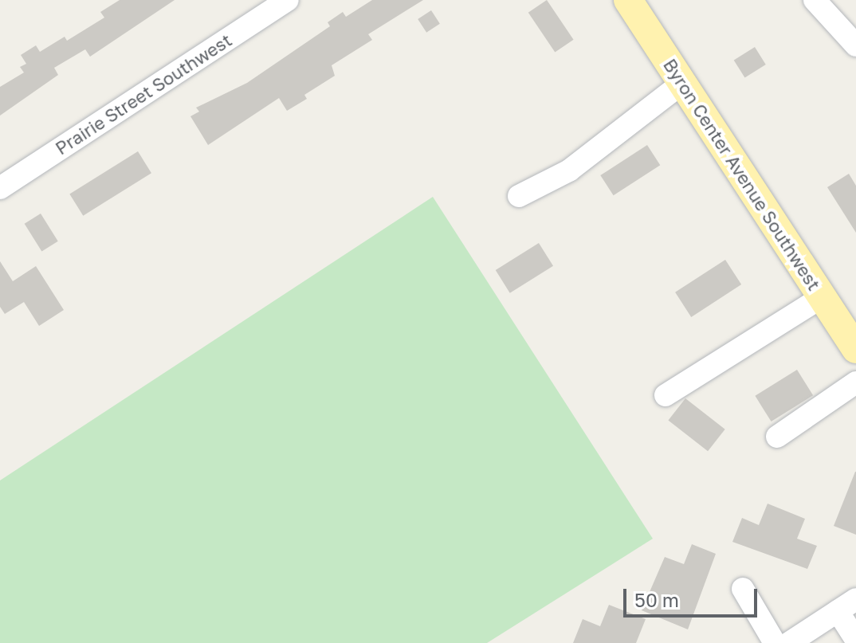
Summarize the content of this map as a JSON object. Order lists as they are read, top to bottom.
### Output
{
  "streets": {
    "main road": ["Byron Center Avenue Southwest"],
    "street": ["Prairie Street Southwest"]
  },
  "scale_bar": "50 m"
}
